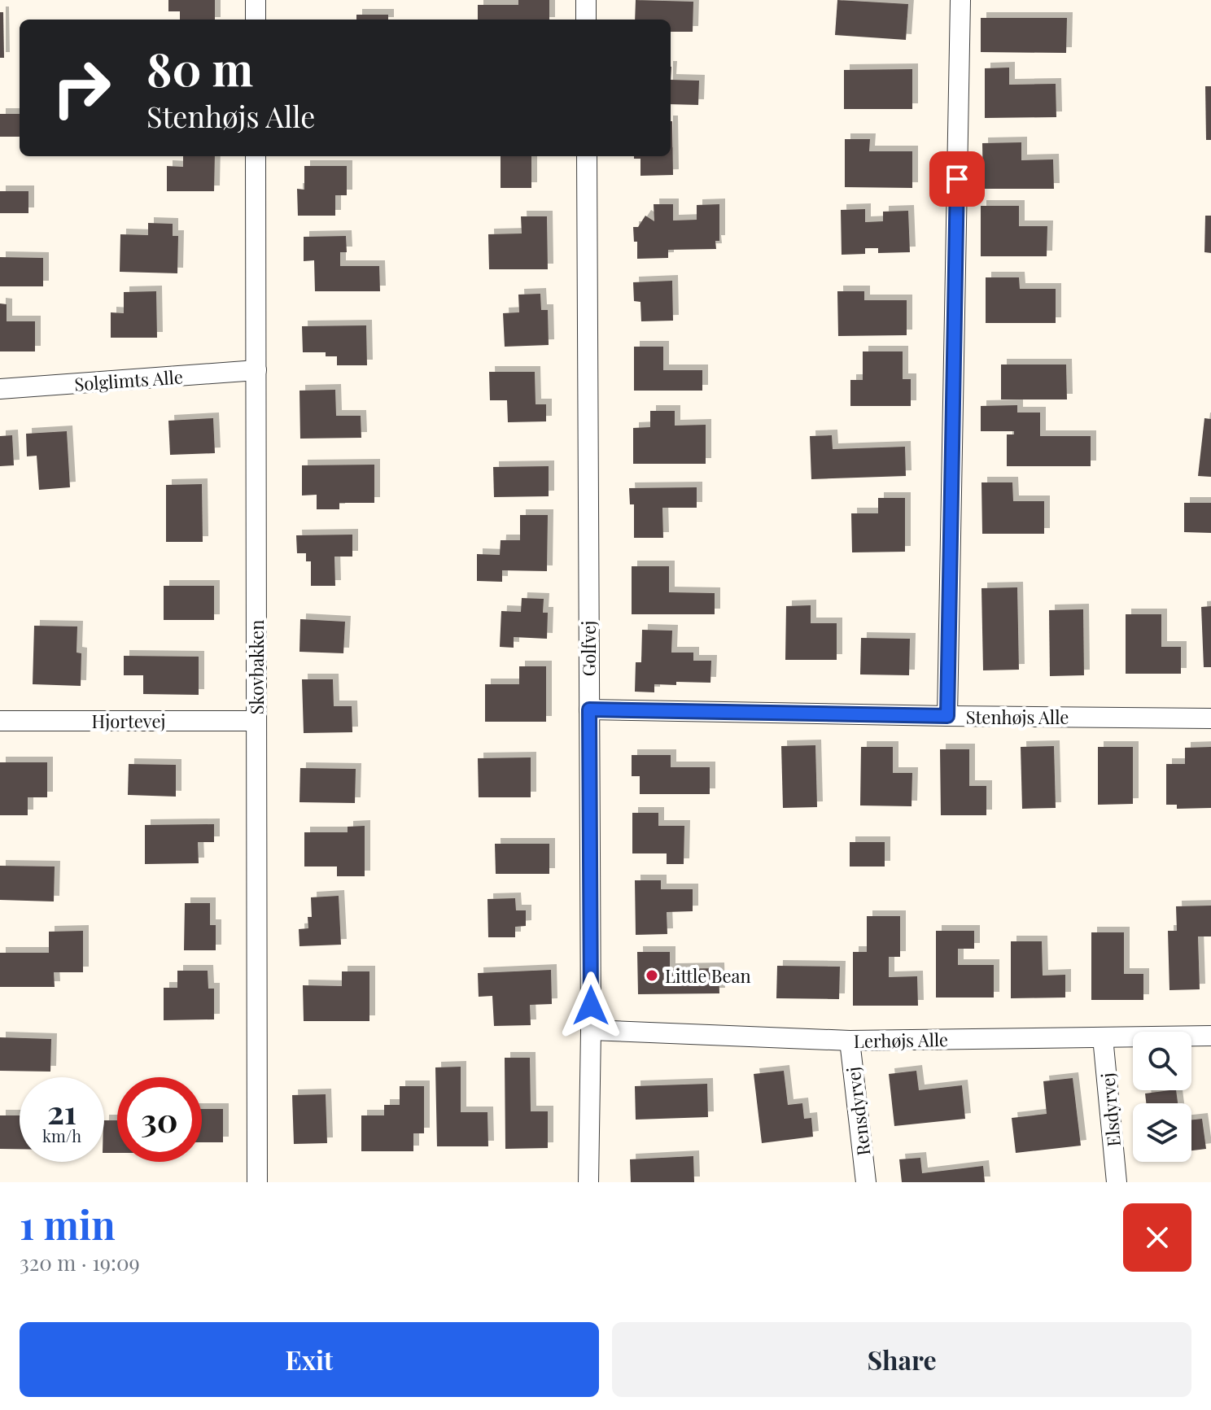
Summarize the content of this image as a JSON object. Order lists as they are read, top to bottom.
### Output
{
  "streets": {
    "street": [
      "Solglimts Alle",
      "Golfvej",
      "Skovbakken",
      "Stenhøjs Alle",
      "Hjortevej",
      "Lerhøjs Alle",
      "Elsdyrvej",
      "Rensdyrvej"
    ]
  },
  "crossings": [
    ["Solglimts Alle", "Skovbakken"],
    ["Golfvej", "Stenhøjs Alle"],
    ["Golfvej", "Lerhøjs Alle"],
    ["Skovbakken", "Hjortevej"],
    ["Lerhøjs Alle", "Elsdyrvej"],
    ["Lerhøjs Alle", "Rensdyrvej"]
  ],
  "places": ["Little Bean"],
  "page": {
    "turn": ["80 m", "Stenhøjs Alle"],
    "speed": "21 km/h",
    "limit": "30",
    "heading": ["1 min", "320 m · 19:09"],
    "buttons": ["Exit", "Share"]
  }
}
